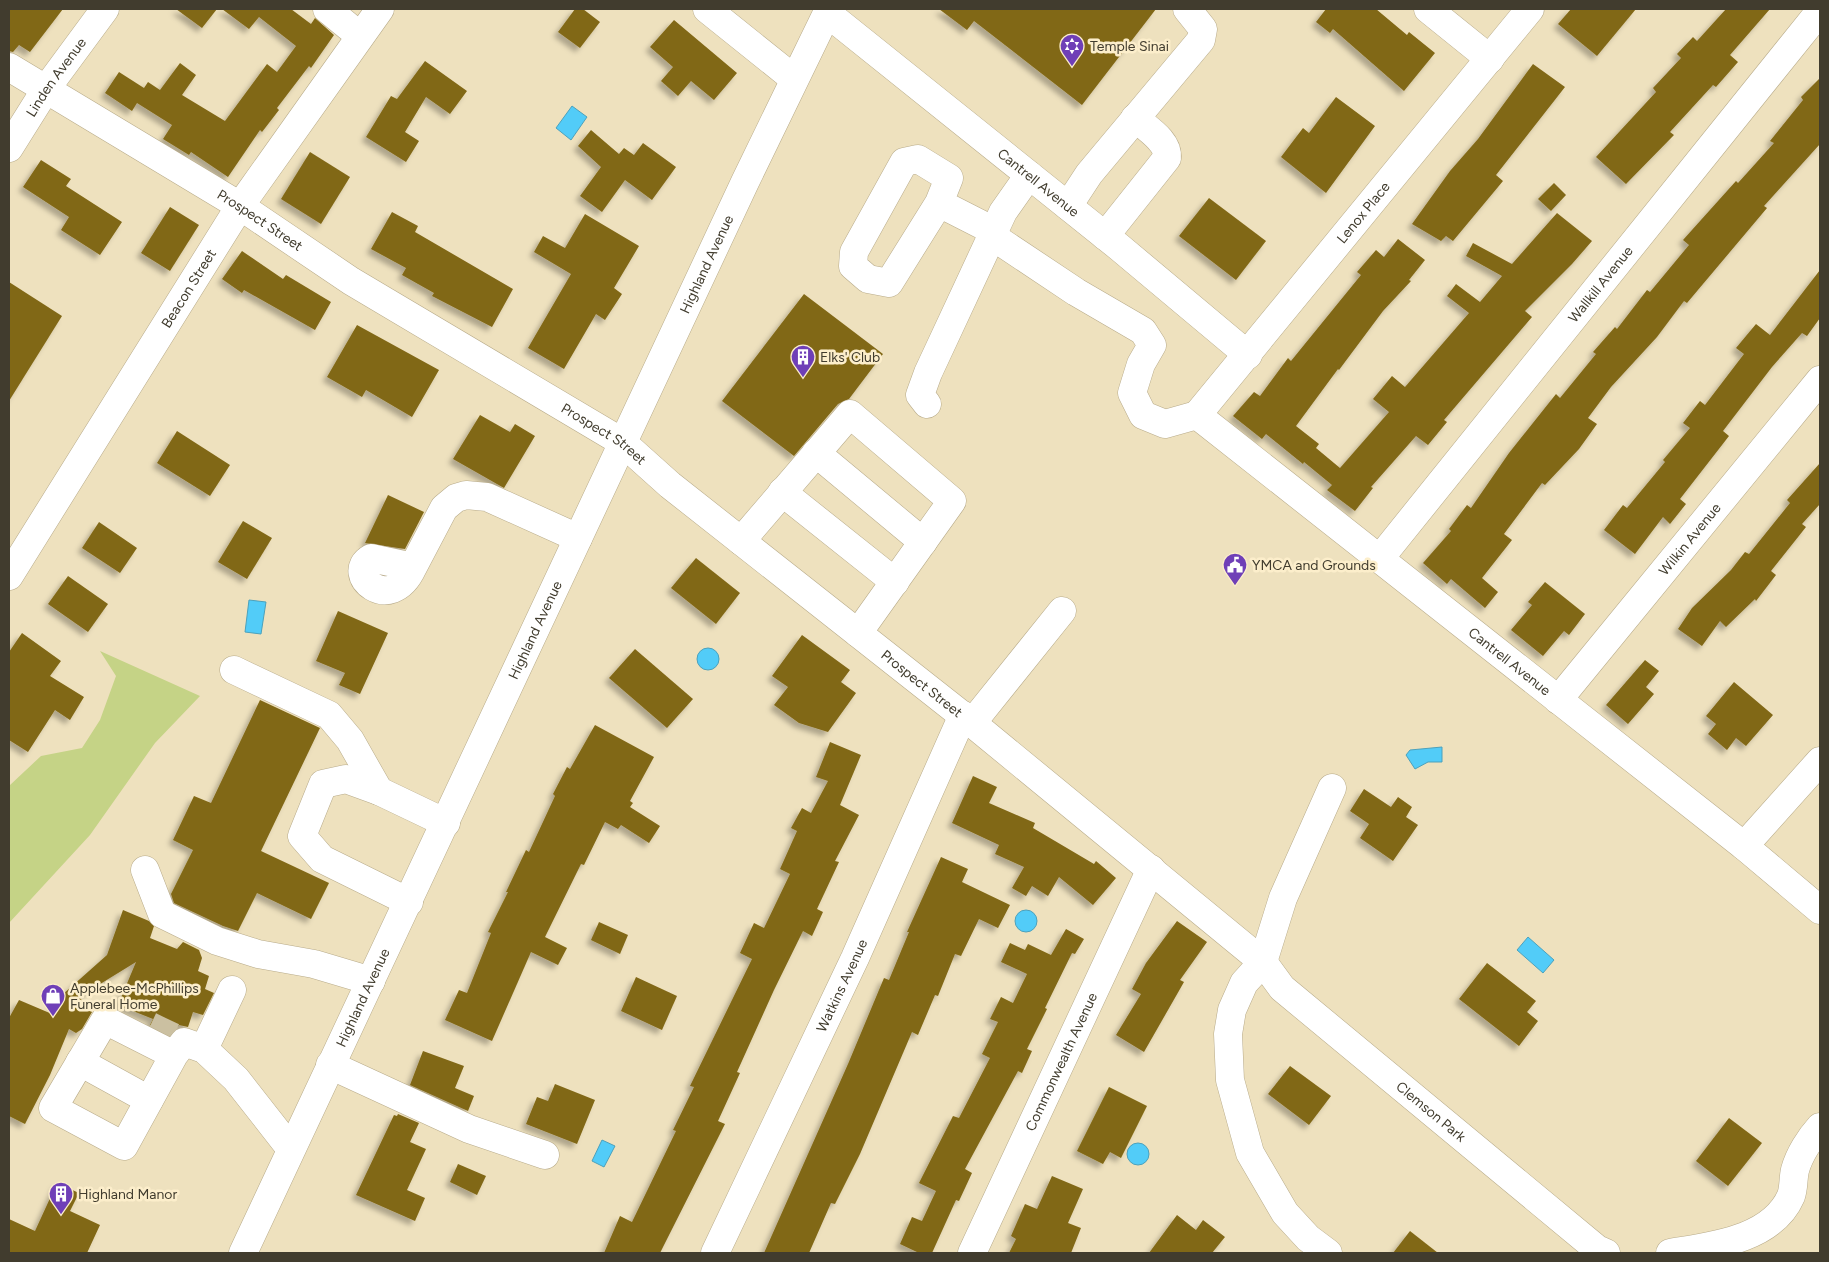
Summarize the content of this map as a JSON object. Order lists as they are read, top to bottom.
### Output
{
  "streets": {
    "street": [
      "Linden Avenue",
      "Cantrell Avenue",
      "Lenox Place",
      "Prospect Street",
      "Highland Avenue",
      "Wallkill Avenue",
      "Beacon Street",
      "Wilkin Avenue",
      "Watkins Avenue",
      "Commonwealth Avenue",
      "Clemson Park"
    ]
  },
  "crossings": [
    ["Linden Avenue", "Prospect Street"],
    ["Cantrell Avenue", "Lenox Place"],
    ["Cantrell Avenue", "Highland Avenue"],
    ["Cantrell Avenue", "Wallkill Avenue"],
    ["Cantrell Avenue", "Wilkin Avenue"],
    ["Prospect Street", "Highland Avenue"],
    ["Prospect Street", "Beacon Street"],
    ["Prospect Street", "Watkins Avenue"],
    ["Prospect Street", "Commonwealth Avenue"],
    ["Prospect Street", "Clemson Park"],
    ["Commonwealth Avenue", "Clemson Park"]
  ],
  "places": {
    "synagogue": ["Temple Sinai"],
    "building": ["Elks' Club", "Highland Manor"],
    "public building": ["YMCA and Grounds"],
    "shop": ["Applebee-McPhillips Funeral Home"]
  }
}
